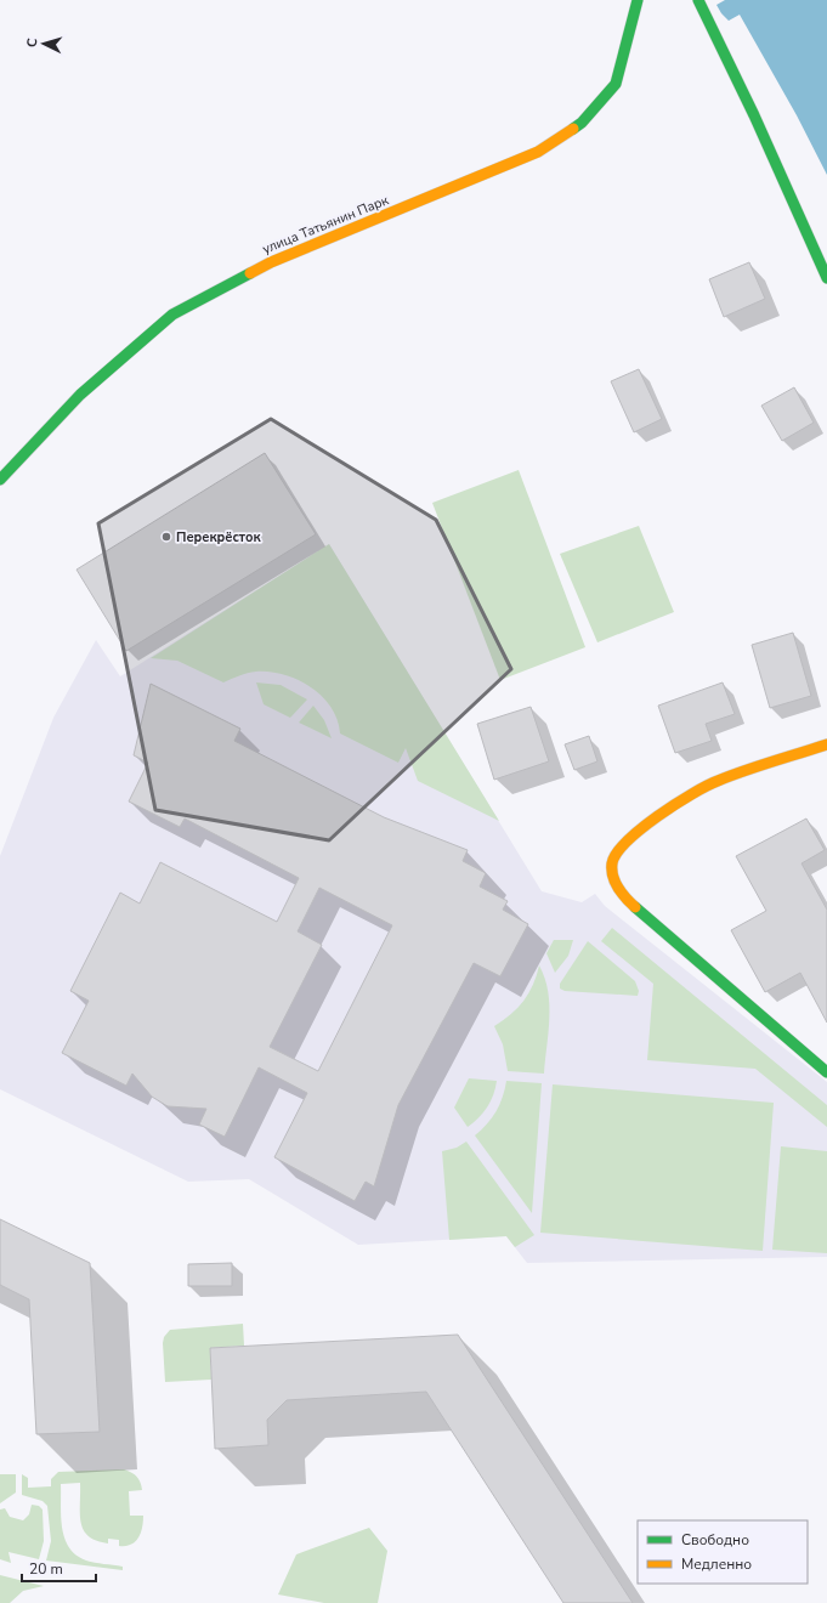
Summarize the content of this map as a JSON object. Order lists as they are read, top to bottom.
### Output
{
  "streets": {
    "street": ["улица Татьянин Парк"]
  },
  "places": ["Перекрёсток"],
  "legend": ["Свободно", "Медленно"],
  "scale_bar": "20 m",
  "north": "left"
}
